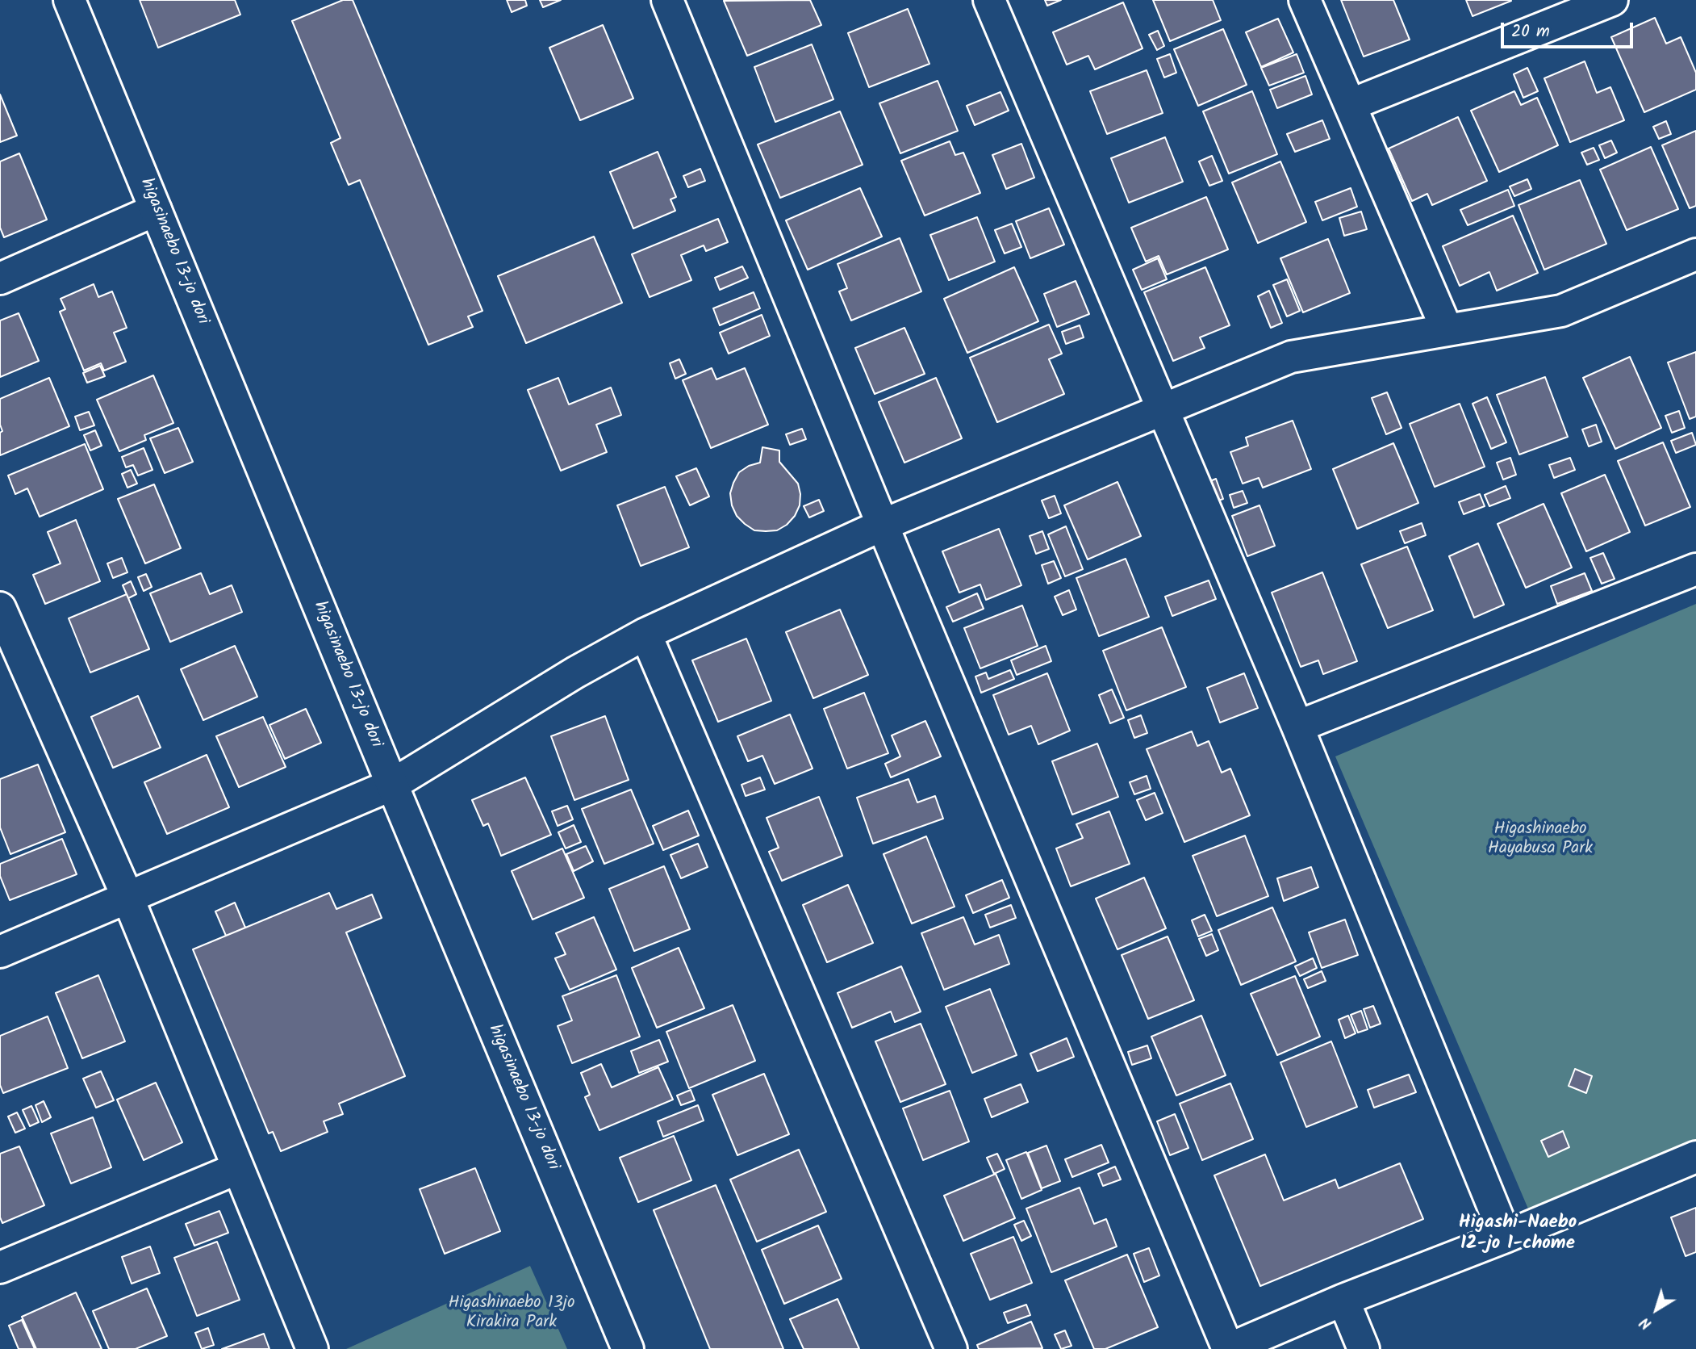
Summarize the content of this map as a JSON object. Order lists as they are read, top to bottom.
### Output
{
  "streets": {
    "street": ["higasinaebo 13-jo dori"]
  },
  "districts": ["Higashi-Naebo 12-jo 1-chome"],
  "parks": ["Higashinaebo Hayabusa Park", "Higashinaebo 13jo Kirakira Park"],
  "scale_bar": "20 m",
  "north": "bottom left"
}
